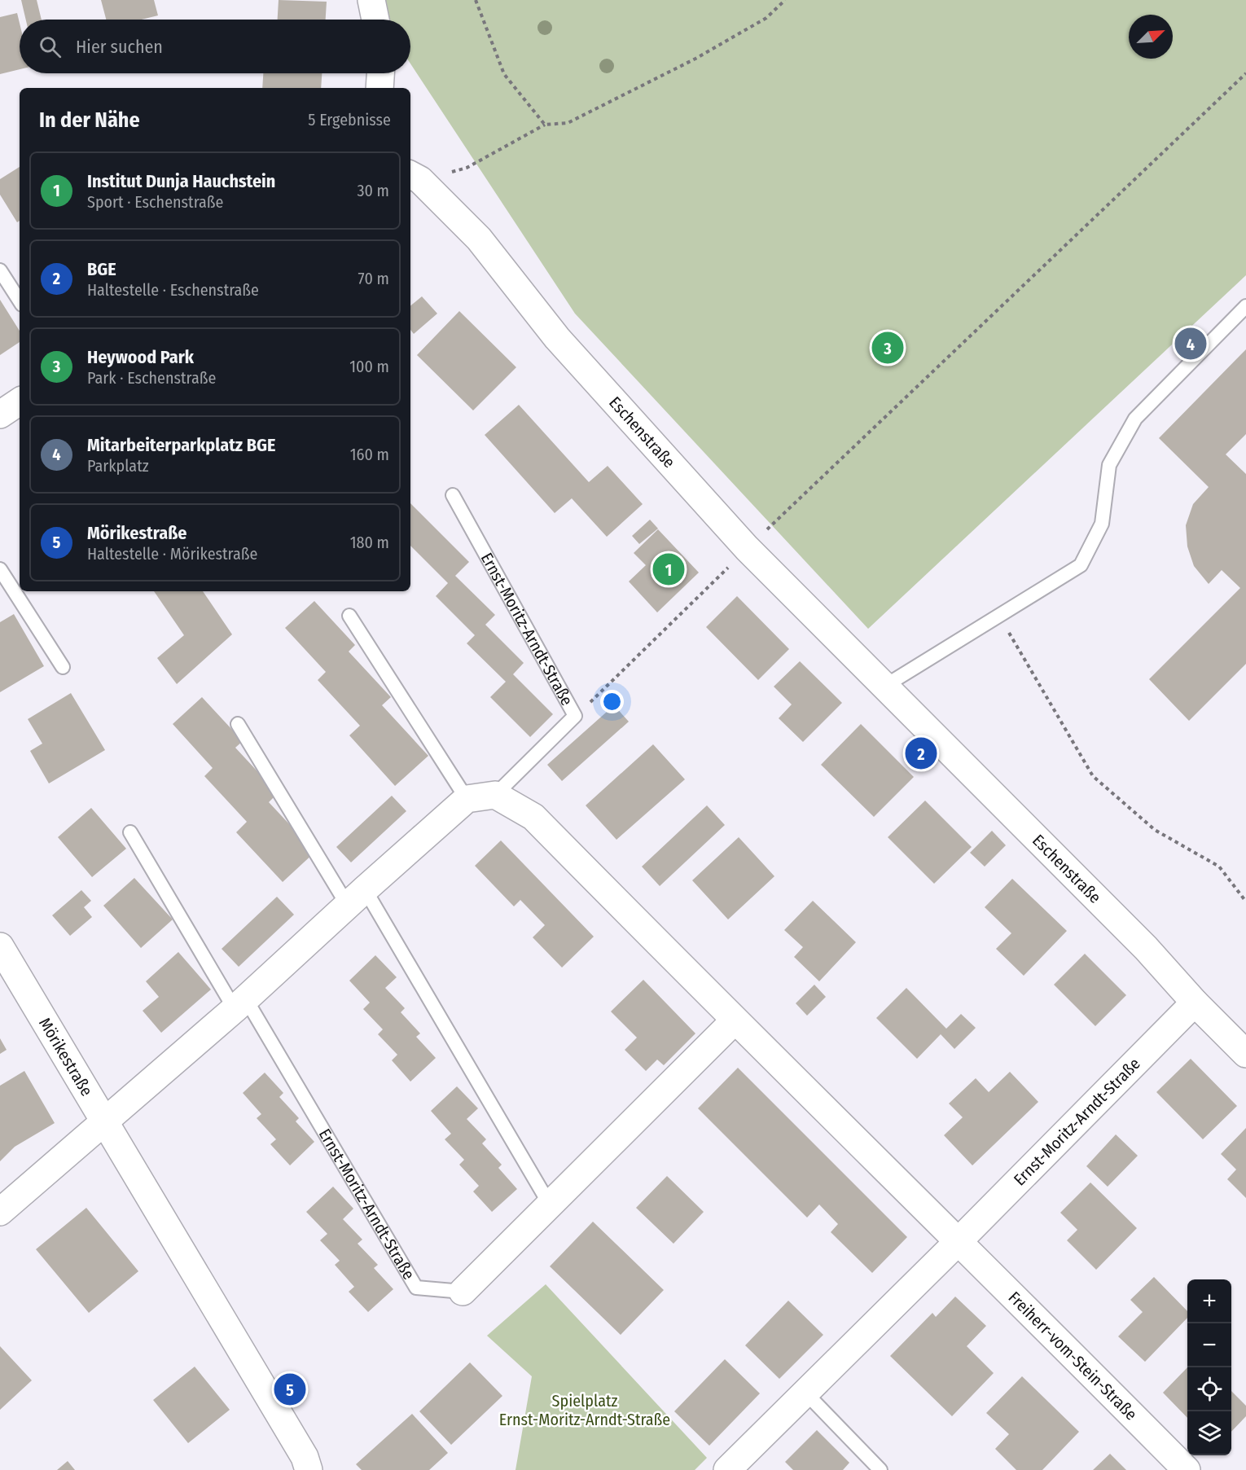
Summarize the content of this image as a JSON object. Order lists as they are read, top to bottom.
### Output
{
  "streets": {
    "street": [
      "Eschenstraße",
      "Ernst-Moritz-Arndt-Straße",
      "Mörikestraße",
      "Freiherr-vom-Stein-Straße"
    ]
  },
  "crossings": [
    ["Eschenstraße", "Ernst-Moritz-Arndt-Straße"],
    ["Ernst-Moritz-Arndt-Straße", "Freiherr-vom-Stein-Straße"]
  ],
  "parks": ["Spielplatz Ernst-Moritz-Arndt-Straße"],
  "north": "top right",
  "page": {
    "search": "Hier suchen",
    "heading": ["In der Nähe", "5 Ergebnisse"],
    "list": [
      {
        "mark": "1",
        "name": "Institut Dunja Hauchstein",
        "note": "Sport · Eschenstraße",
        "value": "30 m"
      },
      {
        "mark": "2",
        "name": "BGE",
        "note": "Haltestelle · Eschenstraße",
        "value": "70 m"
      },
      {
        "mark": "3",
        "name": "Heywood Park",
        "note": "Park · Eschenstraße",
        "value": "100 m"
      },
      {
        "mark": "4",
        "name": "Mitarbeiterparkplatz BGE",
        "note": "Parkplatz",
        "value": "160 m"
      },
      {
        "mark": "5",
        "name": "Mörikestraße",
        "note": "Haltestelle · Mörikestraße",
        "value": "180 m"
      }
    ],
    "pins": [
      "4",
      "3",
      "1",
      "2",
      "5"
    ],
    "map_buttons": ["+", "−"]
  }
}
